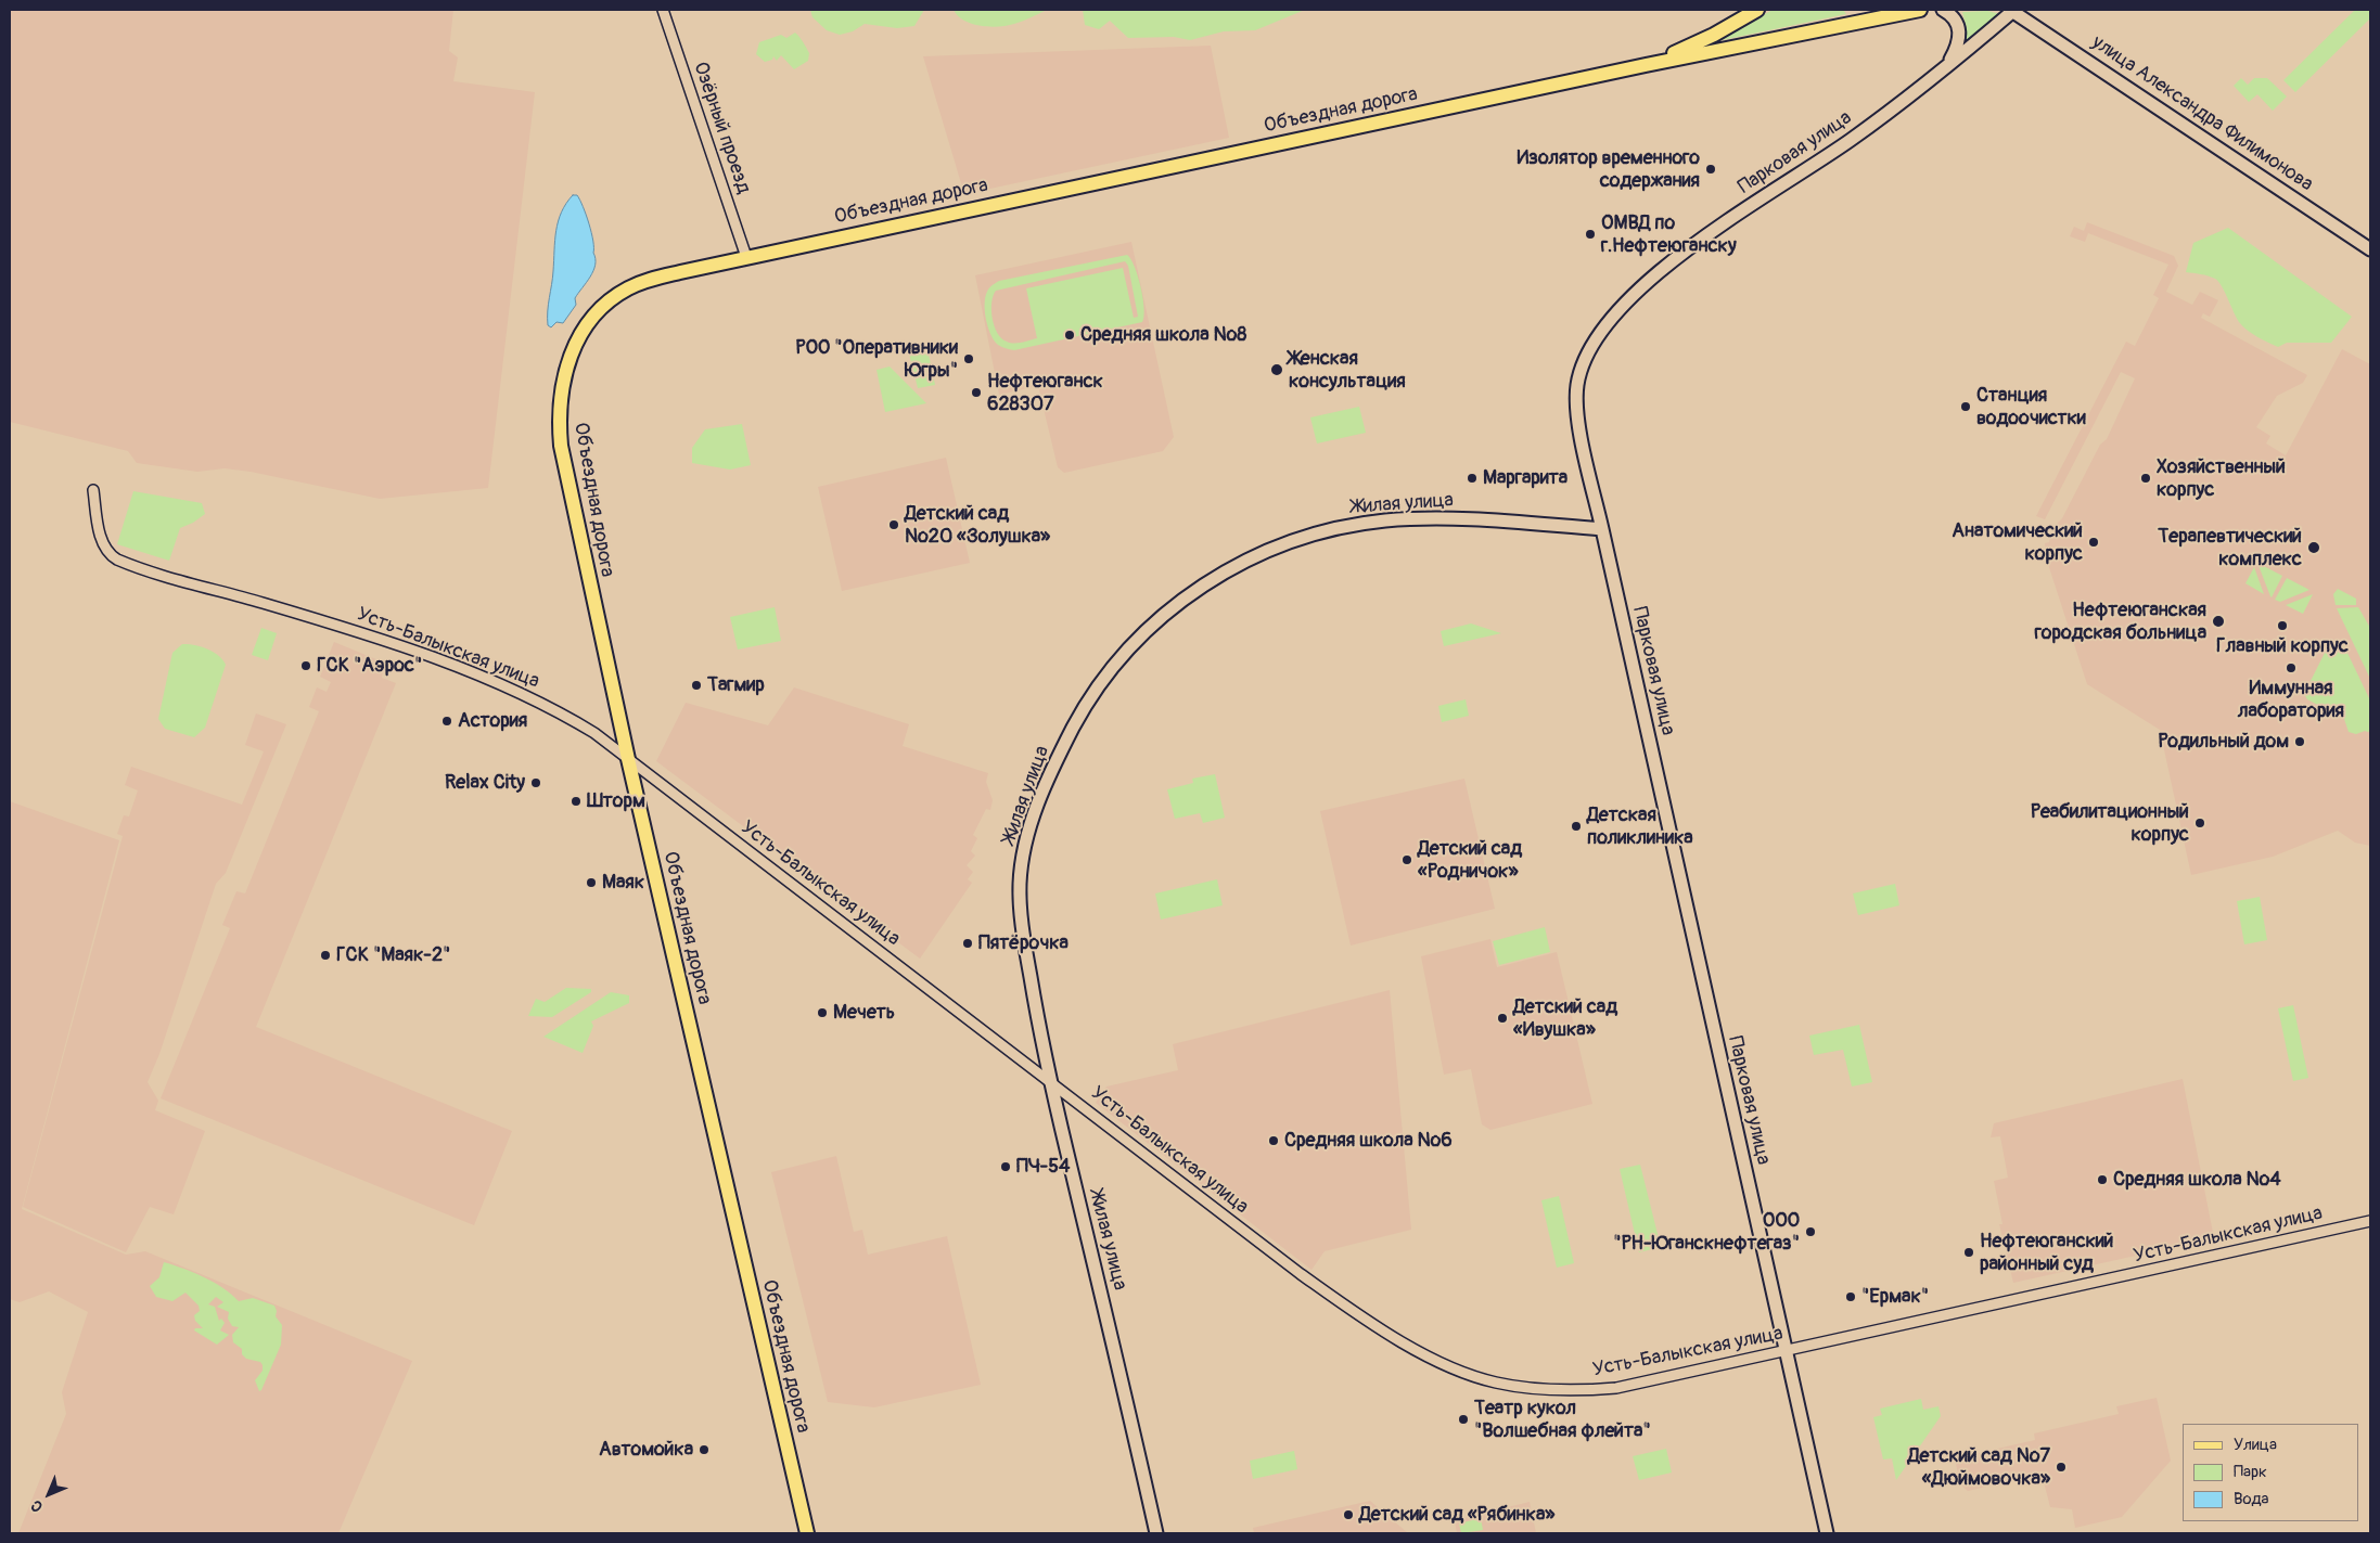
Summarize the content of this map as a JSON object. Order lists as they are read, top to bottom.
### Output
{
  "streets": {
    "main road": [
      "Объездная дорога",
      "улица Александра Филимонова",
      "Парковая улица",
      "Жилая улица"
    ],
    "street": ["Озёрный проезд", "Усть-Балыкская улица"]
  },
  "crossings": [
    ["Объездная дорога", "Озёрный проезд"],
    ["Объездная дорога", "Усть-Балыкская улица"],
    ["улица Александра Филимонова", "Парковая улица"],
    ["Парковая улица", "Жилая улица"],
    ["Парковая улица", "Усть-Балыкская улица"],
    ["Жилая улица", "Усть-Балыкская улица"]
  ],
  "places": [
    "Изолятор временного содержания",
    "ОМВД по г.Нефтеюганску",
    "Средняя школа №8",
    "РОО \"Оперативники Югры\"",
    "Женская консультация",
    "Нефтеюганск 628307",
    "Станция водоочистки",
    "Маргарита",
    "Хозяйственный корпус",
    "Детский сад №20 «Золушка»",
    "Анатомический корпус",
    "Терапевтический комплекс",
    "Нефтеюганская городская больница",
    "Главный корпус",
    "ГСК \"Аэрос\"",
    "Иммунная лаборатория",
    "Тагмир",
    "Астория",
    "Родильный дом",
    "Relax City",
    "Шторм",
    "Реабилитационный корпус",
    "Детская поликлиника",
    "Детский сад «Родничок»",
    "Маяк",
    "Пятёрочка",
    "ГСК \"Маяк-2\"",
    "Мечеть",
    "Детский сад «Ивушка»",
    "Средняя школа №6",
    "ПЧ-54",
    "Средняя школа №4",
    "ООО \"РН-Юганскнефтегаз\"",
    "Нефтеюганский районный суд",
    "\"Ермак\"",
    "Театр кукол \"Волшебная флейта\"",
    "Автомойка",
    "Детский сад №7 «Дюймовочка»",
    "Детский сад «Рябинка»"
  ],
  "legend": ["Улица", "Парк", "Вода"],
  "north": "bottom left"
}
